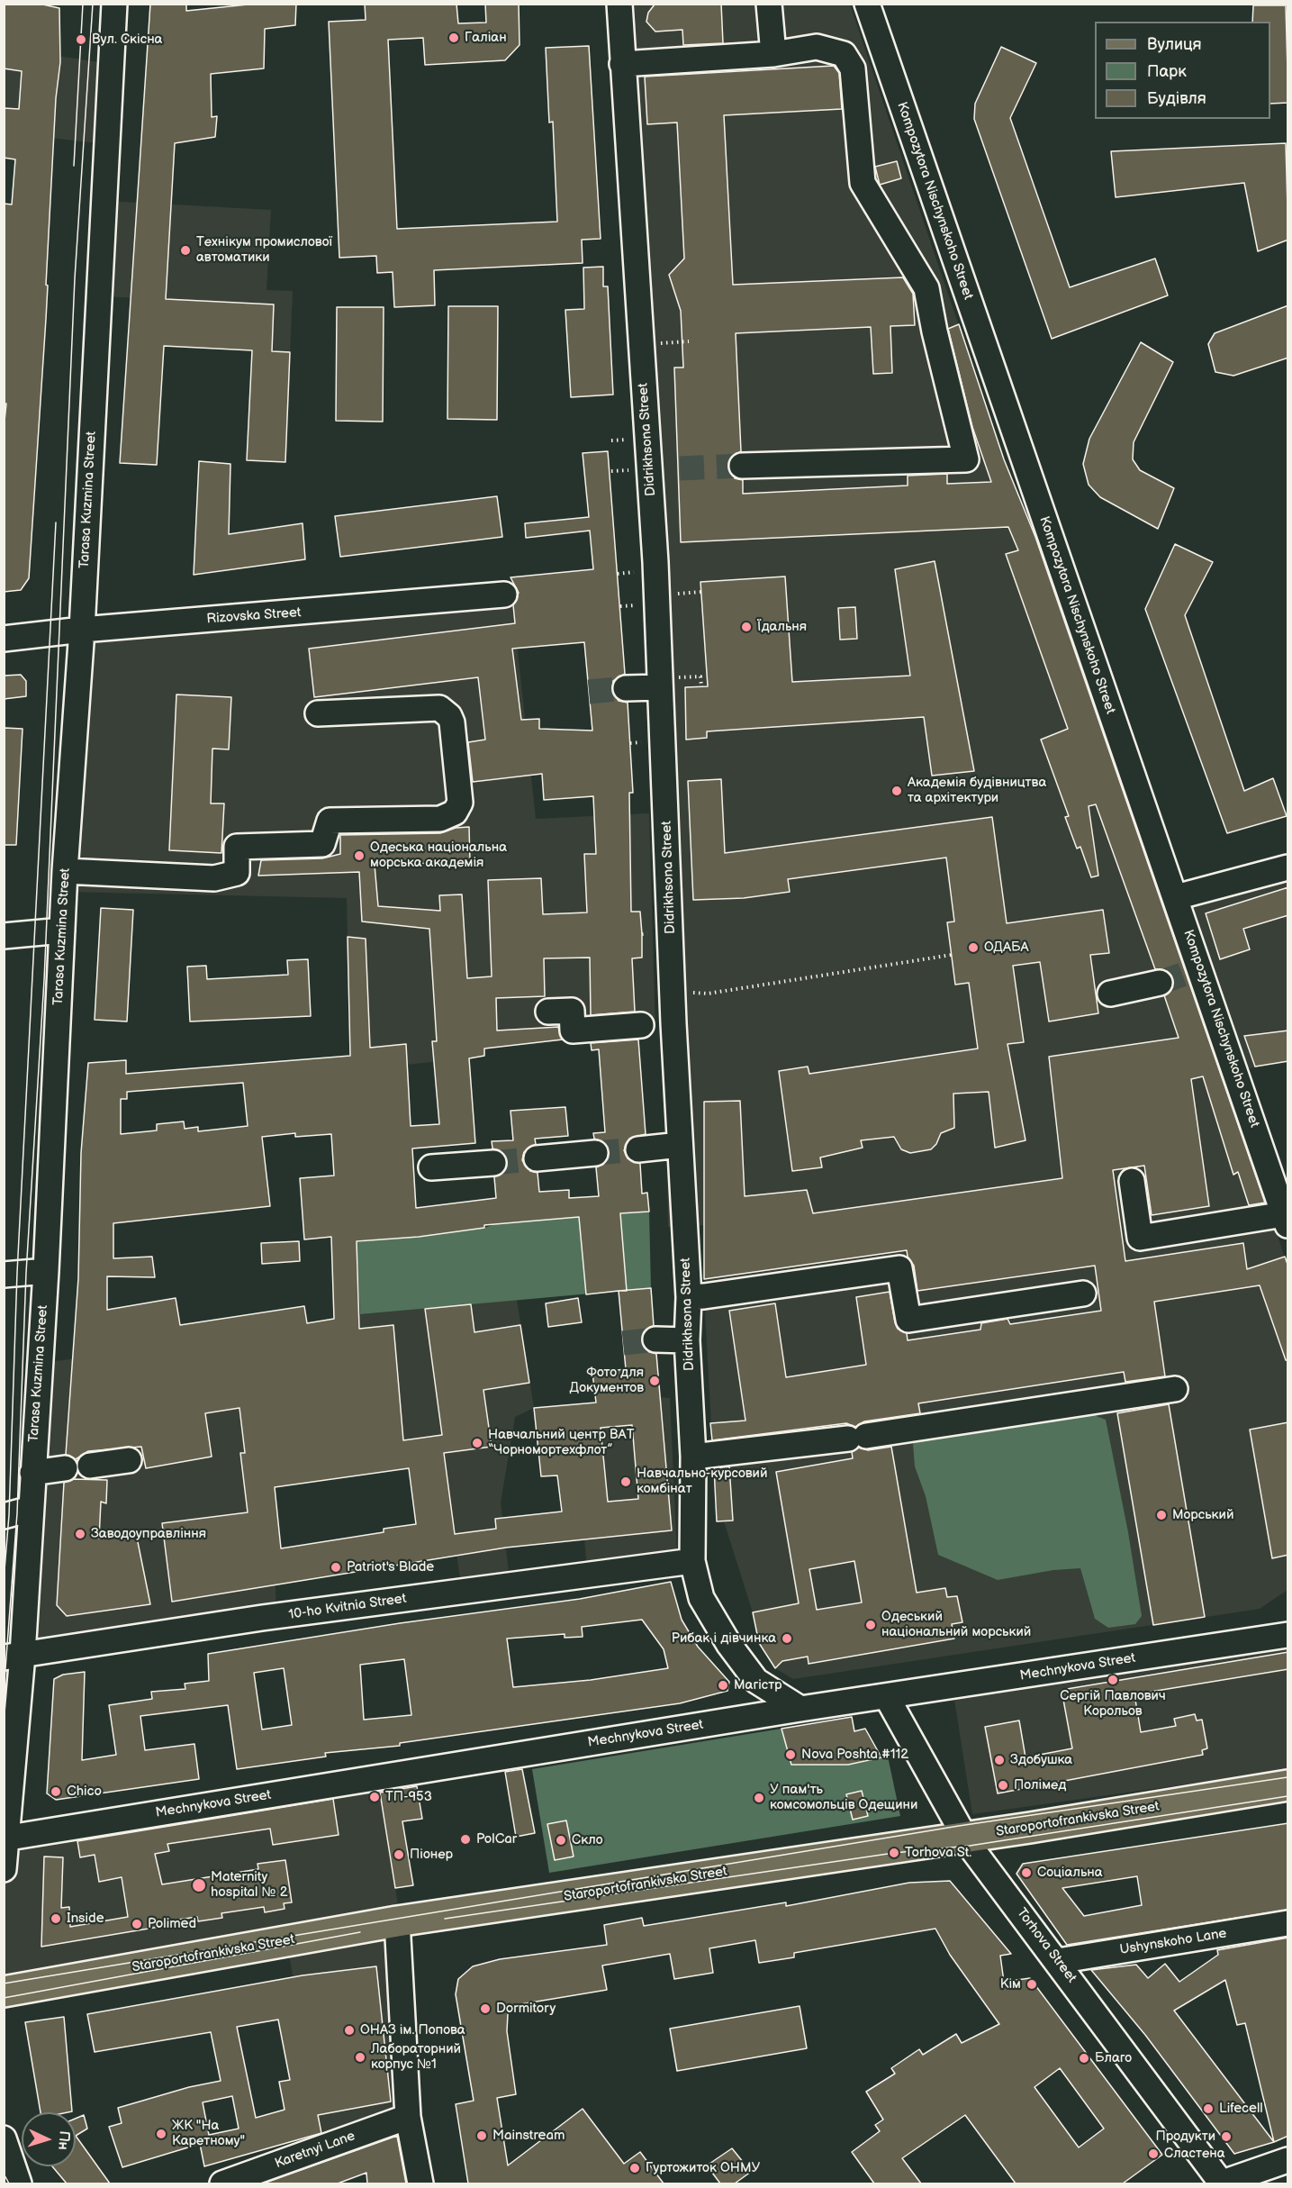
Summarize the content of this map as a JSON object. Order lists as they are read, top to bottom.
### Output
{
  "streets": {
    "main road": ["Staroportofrankivska Street"],
    "street": [
      "Kompozytora Nischynskoho Street",
      "Didrikhsona Street",
      "Tarasa Kuzmina Street",
      "Rizovska Street",
      "10-ho Kvitnia Street",
      "Mechnykova Street",
      "Ushynskoho Lane",
      "Torhova Street",
      "Karetnyi Lane"
    ]
  },
  "crossings": [
    ["Didrikhsona Street", "10-ho Kvitnia Street"],
    ["Didrikhsona Street", "Mechnykova Street"],
    ["Tarasa Kuzmina Street", "Rizovska Street"],
    ["Tarasa Kuzmina Street", "10-ho Kvitnia Street"],
    ["Tarasa Kuzmina Street", "Mechnykova Street"],
    ["Mechnykova Street", "Torhova Street"],
    ["Staroportofrankivska Street", "Torhova Street"],
    ["Ushynskoho Lane", "Torhova Street"]
  ],
  "places": [
    "Галіан",
    "Вул. Скісна",
    "Технікум промислової автоматики",
    "Їдальня",
    "Академія будівництва та архітектури",
    "Одеська національна морська академія",
    "ОДАБА",
    "Фото для Документов",
    "Навчальний центр ВАТ “Чорномортехфлот”",
    "Навчально-курсовий комбінат",
    "Морський",
    "Заводоуправління",
    "Patriot's Blade",
    "Одеський національний морський",
    "Рибак і дівчинка",
    "Сергій Павлович Корольов",
    "Магiстр",
    "Nova Poshta #112",
    "Здобушка",
    "Полімед",
    "Chico",
    "ТП-953",
    "У пам'ть комсомольців Одещини",
    "PolCar",
    "Скло",
    "Torhova St.",
    "Піонер",
    "Соціальна",
    "Maternity hospital № 2",
    "Inside",
    "Polimed",
    "Кім",
    "Dormitory",
    "ОНАЗ ім. Попова",
    "Лабораторний корпус №1",
    "Благо",
    "Lifecell",
    "ЖК \"На Каретному\"",
    "Mainstream",
    "Продукти",
    "Сластена",
    "Гуртожиток ОНМУ"
  ],
  "legend": ["Вулиця", "Парк", "Будівля"],
  "north": "right"
}
